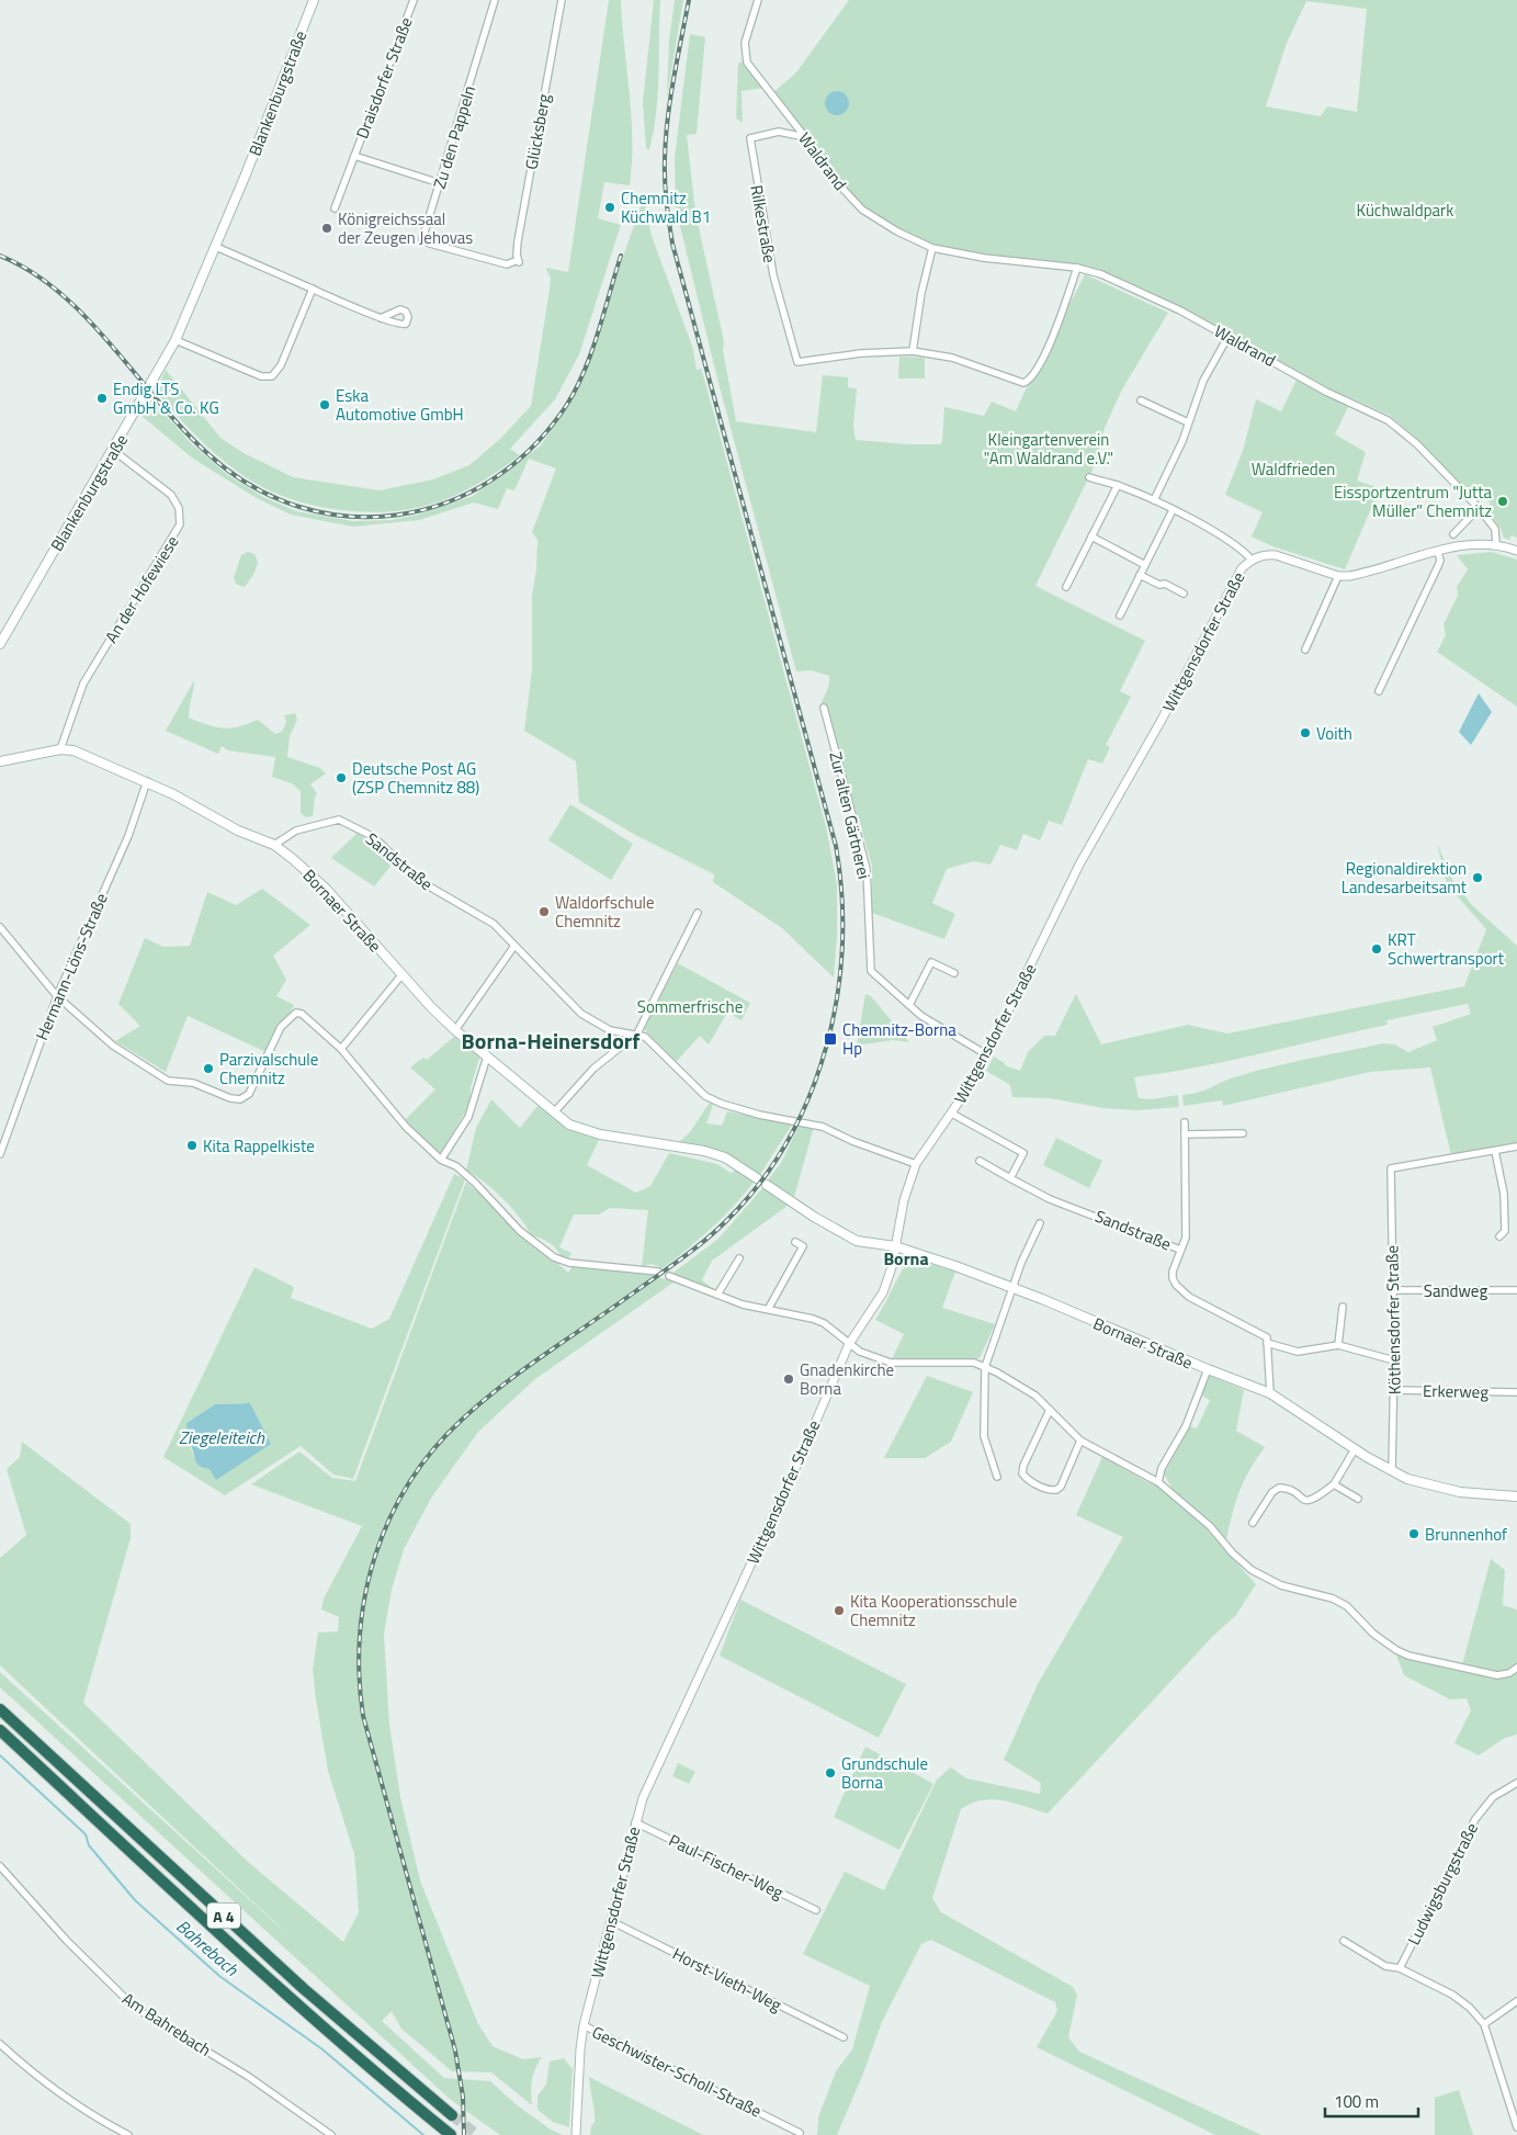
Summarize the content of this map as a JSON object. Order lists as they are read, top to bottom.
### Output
{
  "streets": {
    "highway": ["A 4"],
    "main road": ["Blankenburgstraße", "Bornaer Straße"],
    "street": [
      "Draisdorfer Straße",
      "Glücksberg",
      "Zu den Pappeln",
      "Waldrand",
      "Rilkestraße",
      "An der Hofewiese",
      "Wittgensdorfer Straße",
      "Zur alten Gärtnerei",
      "Sandstraße",
      "Hermann-Löns-Straße",
      "Sandweg",
      "Köthensdorfer Straße",
      "Erkerweg",
      "Paul-Fischer-Weg",
      "Ludwigsburgstraße",
      "Horst-Vieth-Weg",
      "Am Bahrebach",
      "Geschwister-Scholl-Straße"
    ]
  },
  "crossings": [
    ["Draisdorfer Straße", "Zu den Pappeln"],
    ["Blankenburgstraße", "An der Hofewiese"],
    ["Glücksberg", "Zu den Pappeln"],
    ["Waldrand", "Rilkestraße"],
    ["Waldrand", "Wittgensdorfer Straße"],
    ["An der Hofewiese", "Bornaer Straße"],
    ["Wittgensdorfer Straße", "Zur alten Gärtnerei"],
    ["Wittgensdorfer Straße", "Sandstraße"],
    ["Wittgensdorfer Straße", "Bornaer Straße"],
    ["Wittgensdorfer Straße", "Paul-Fischer-Weg"],
    ["Wittgensdorfer Straße", "Horst-Vieth-Weg"],
    ["Wittgensdorfer Straße", "Geschwister-Scholl-Straße"],
    ["Sandstraße", "Bornaer Straße"],
    ["Sandstraße", "Köthensdorfer Straße"],
    ["Bornaer Straße", "Hermann-Löns-Straße"],
    ["Bornaer Straße", "Köthensdorfer Straße"],
    ["Sandweg", "Köthensdorfer Straße"],
    ["Köthensdorfer Straße", "Erkerweg"]
  ],
  "districts": ["Borna-Heinersdorf", "Borna"],
  "water": ["Ziegeleiteich", "Bahrebach"],
  "parks": [
    "Küchwaldpark",
    "Kleingartenverein \"Am Waldrand e.V.\"",
    "Waldfrieden",
    "Sommerfrische"
  ],
  "places": {
    "other": [
      "Chemnitz Küchwald B1",
      "Königreichssaal der Zeugen Jehovas",
      "Endig LTS GmbH & Co. KG",
      "Eska Automotive GmbH",
      "Eissportzentrum \"Jutta Müller\" Chemnitz",
      "Voith",
      "Deutsche Post AG (ZSP Chemnitz 88)",
      "Regionaldirektion Landesarbeitsamt",
      "Waldorfschule Chemnitz",
      "KRT Schwertransport",
      "Parzivalschule Chemnitz",
      "Kita Rappelkiste",
      "Gnadenkirche Borna",
      "Brunnenhof",
      "Kita Kooperationsschule Chemnitz",
      "Grundschule Borna"
    ],
    "transit": ["Chemnitz-Borna Hp"]
  },
  "scale_bar": "100 m"
}
